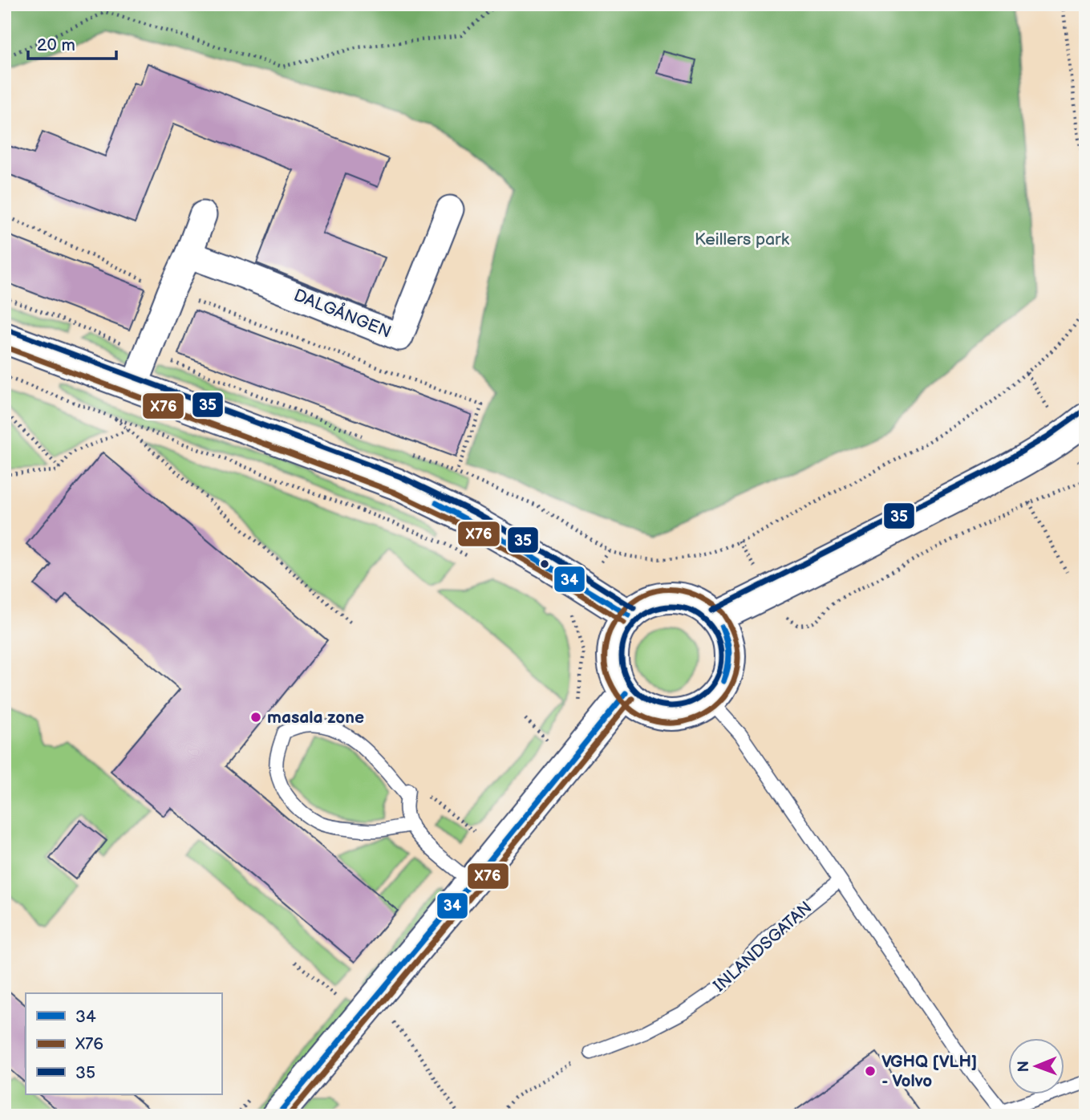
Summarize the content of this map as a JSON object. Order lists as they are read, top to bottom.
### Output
{
  "streets": {
    "street": ["DALGÅNGEN"],
    "lane": ["INLANDSGATAN"]
  },
  "parks": ["Keillers park"],
  "places": ["masala zone", "VGHQ [VLH] - Volvo"],
  "lines": ["transit line 35", "transit line X76", "transit line 34"],
  "legend": ["34", "X76", "35"],
  "scale_bar": "20 m",
  "north": "left"
}
